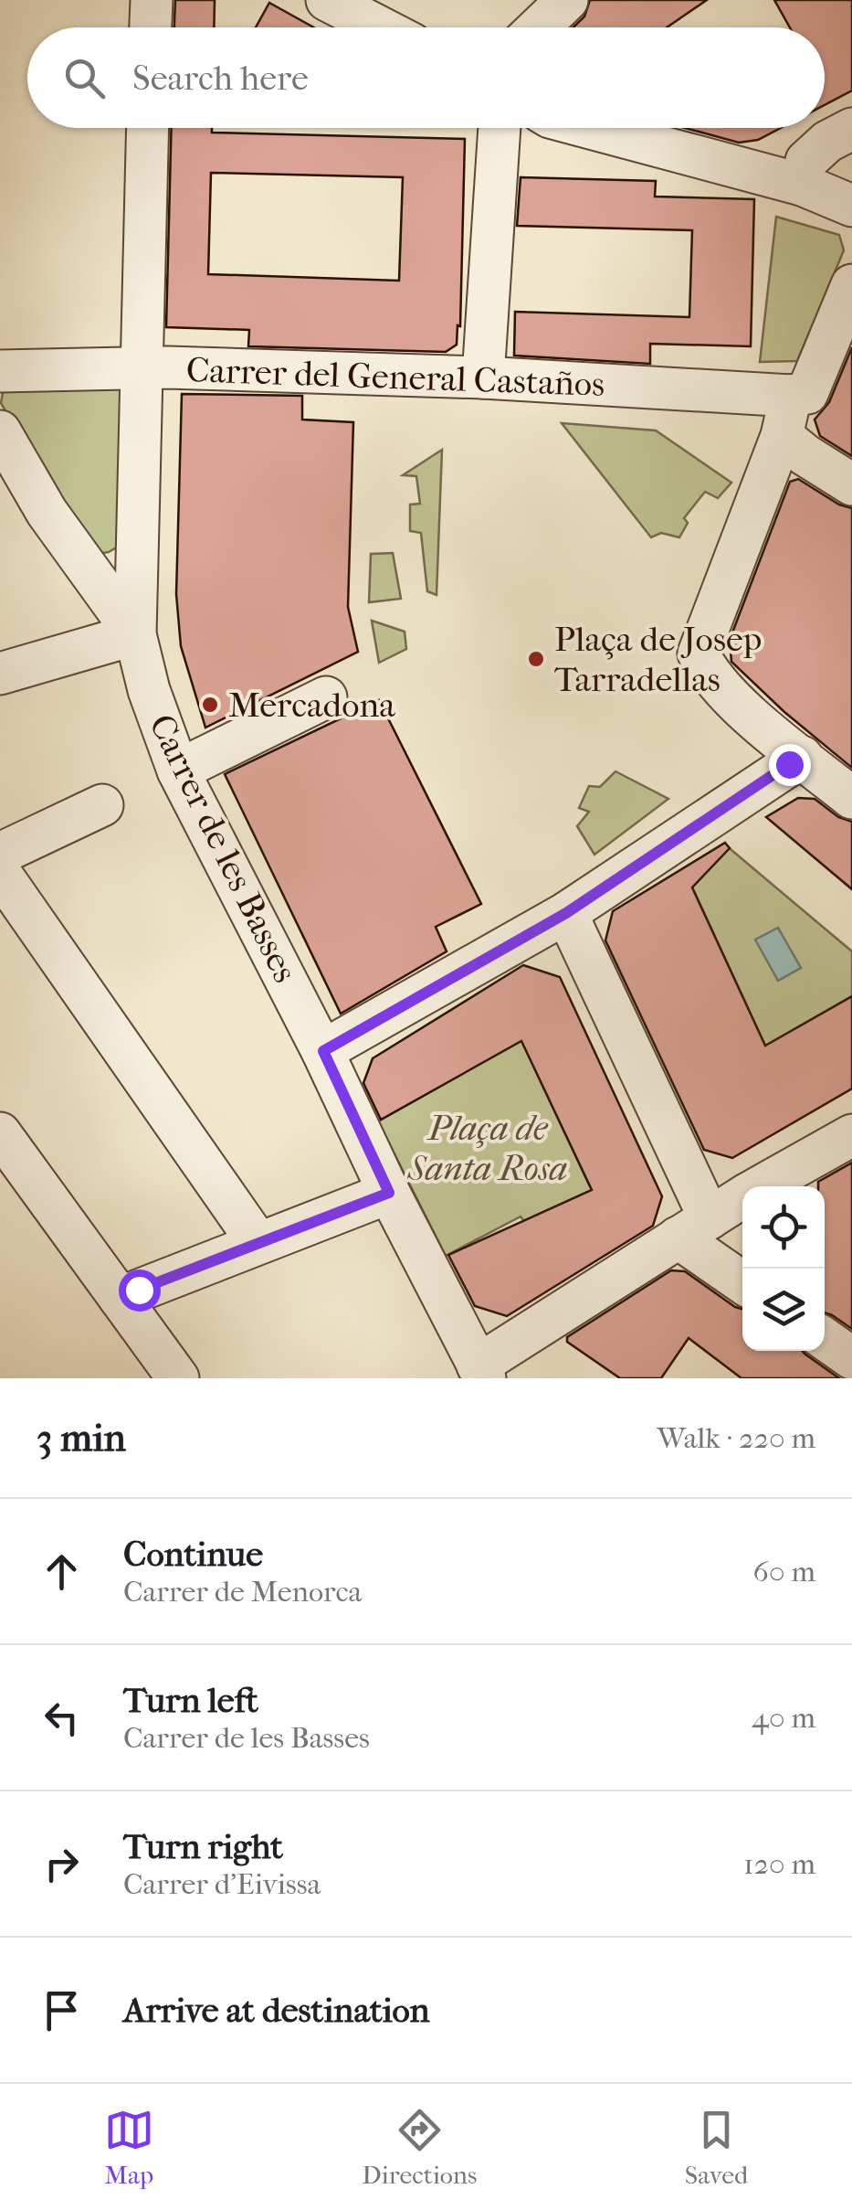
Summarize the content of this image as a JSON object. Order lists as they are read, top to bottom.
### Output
{
  "streets": {
    "street": ["Carrer del General Castaños", "Carrer de les Basses"]
  },
  "crossings": [
    ["Carrer del General Castaños", "Carrer de les Basses"]
  ],
  "parks": ["Plaça de Santa Rosa"],
  "places": ["Plaça de Josep Tarradellas", "Mercadona"],
  "page": {
    "search": "Search here",
    "heading": ["3 min", "Walk · 220 m"],
    "list": [
      ["Continue", "Carrer de Menorca", "60 m"],
      ["Turn left", "Carrer de les Basses", "40 m"],
      ["Turn right", "Carrer d'Eivissa", "120 m"],
      "Arrive at destination"
    ],
    "nav": ["Map", "Directions", "Saved"]
  }
}
